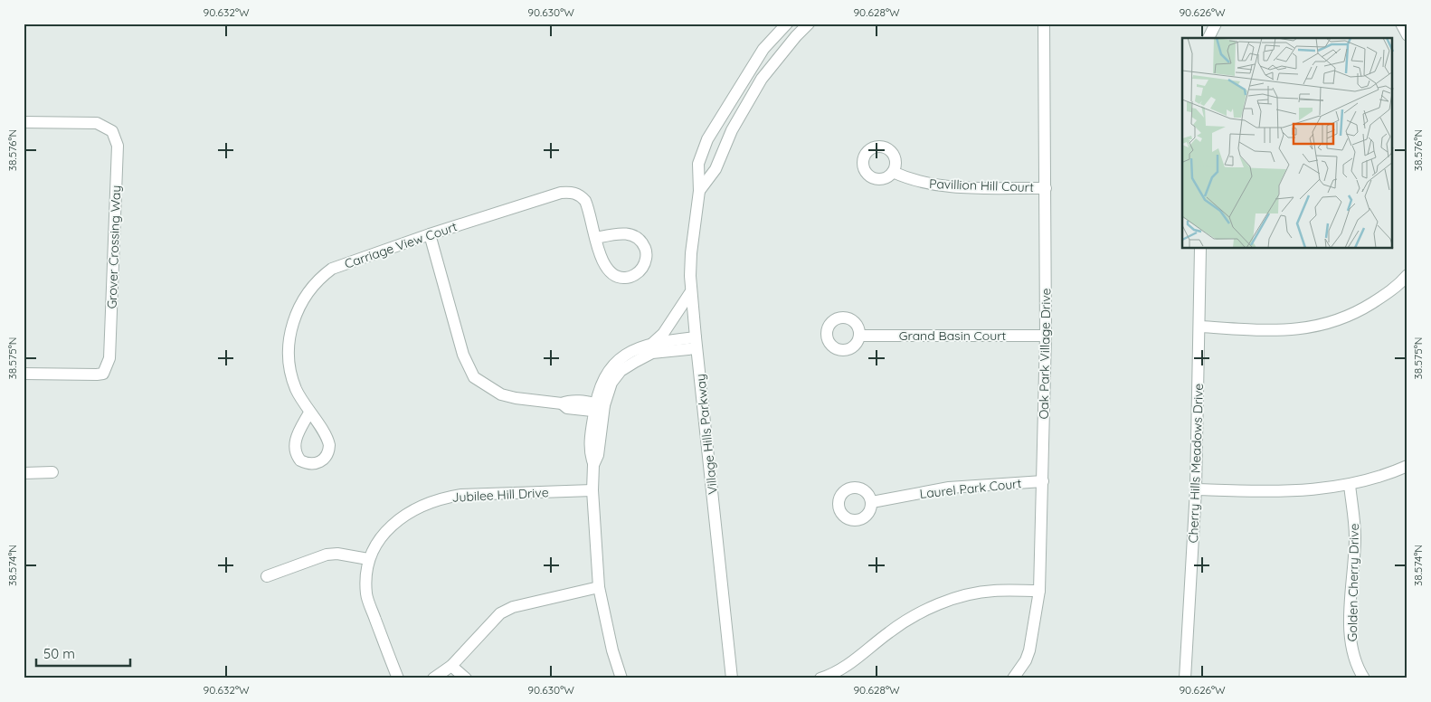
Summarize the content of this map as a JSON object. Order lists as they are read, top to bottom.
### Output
{
  "streets": {
    "street": [
      "Pavillion Hill Court",
      "Carriage View Court",
      "Grover Crossing Way",
      "Grand Basin Court",
      "Oak Park Village Drive",
      "Village Hills Parkway",
      "Cherry Hills Meadows Drive",
      "Laurel Park Court",
      "Jubilee Hill Drive",
      "Golden Cherry Drive"
    ]
  },
  "crossings": [
    ["Pavillion Hill Court", "Oak Park Village Drive"],
    ["Grand Basin Court", "Oak Park Village Drive"],
    ["Oak Park Village Drive", "Laurel Park Court"]
  ],
  "scale_bar": "50 m",
  "coordinates": [
    "90.632°W",
    "90.630°W",
    "90.628°W",
    "90.626°W",
    "38.576°N",
    "38.575°N",
    "38.574°N"
  ]
}
